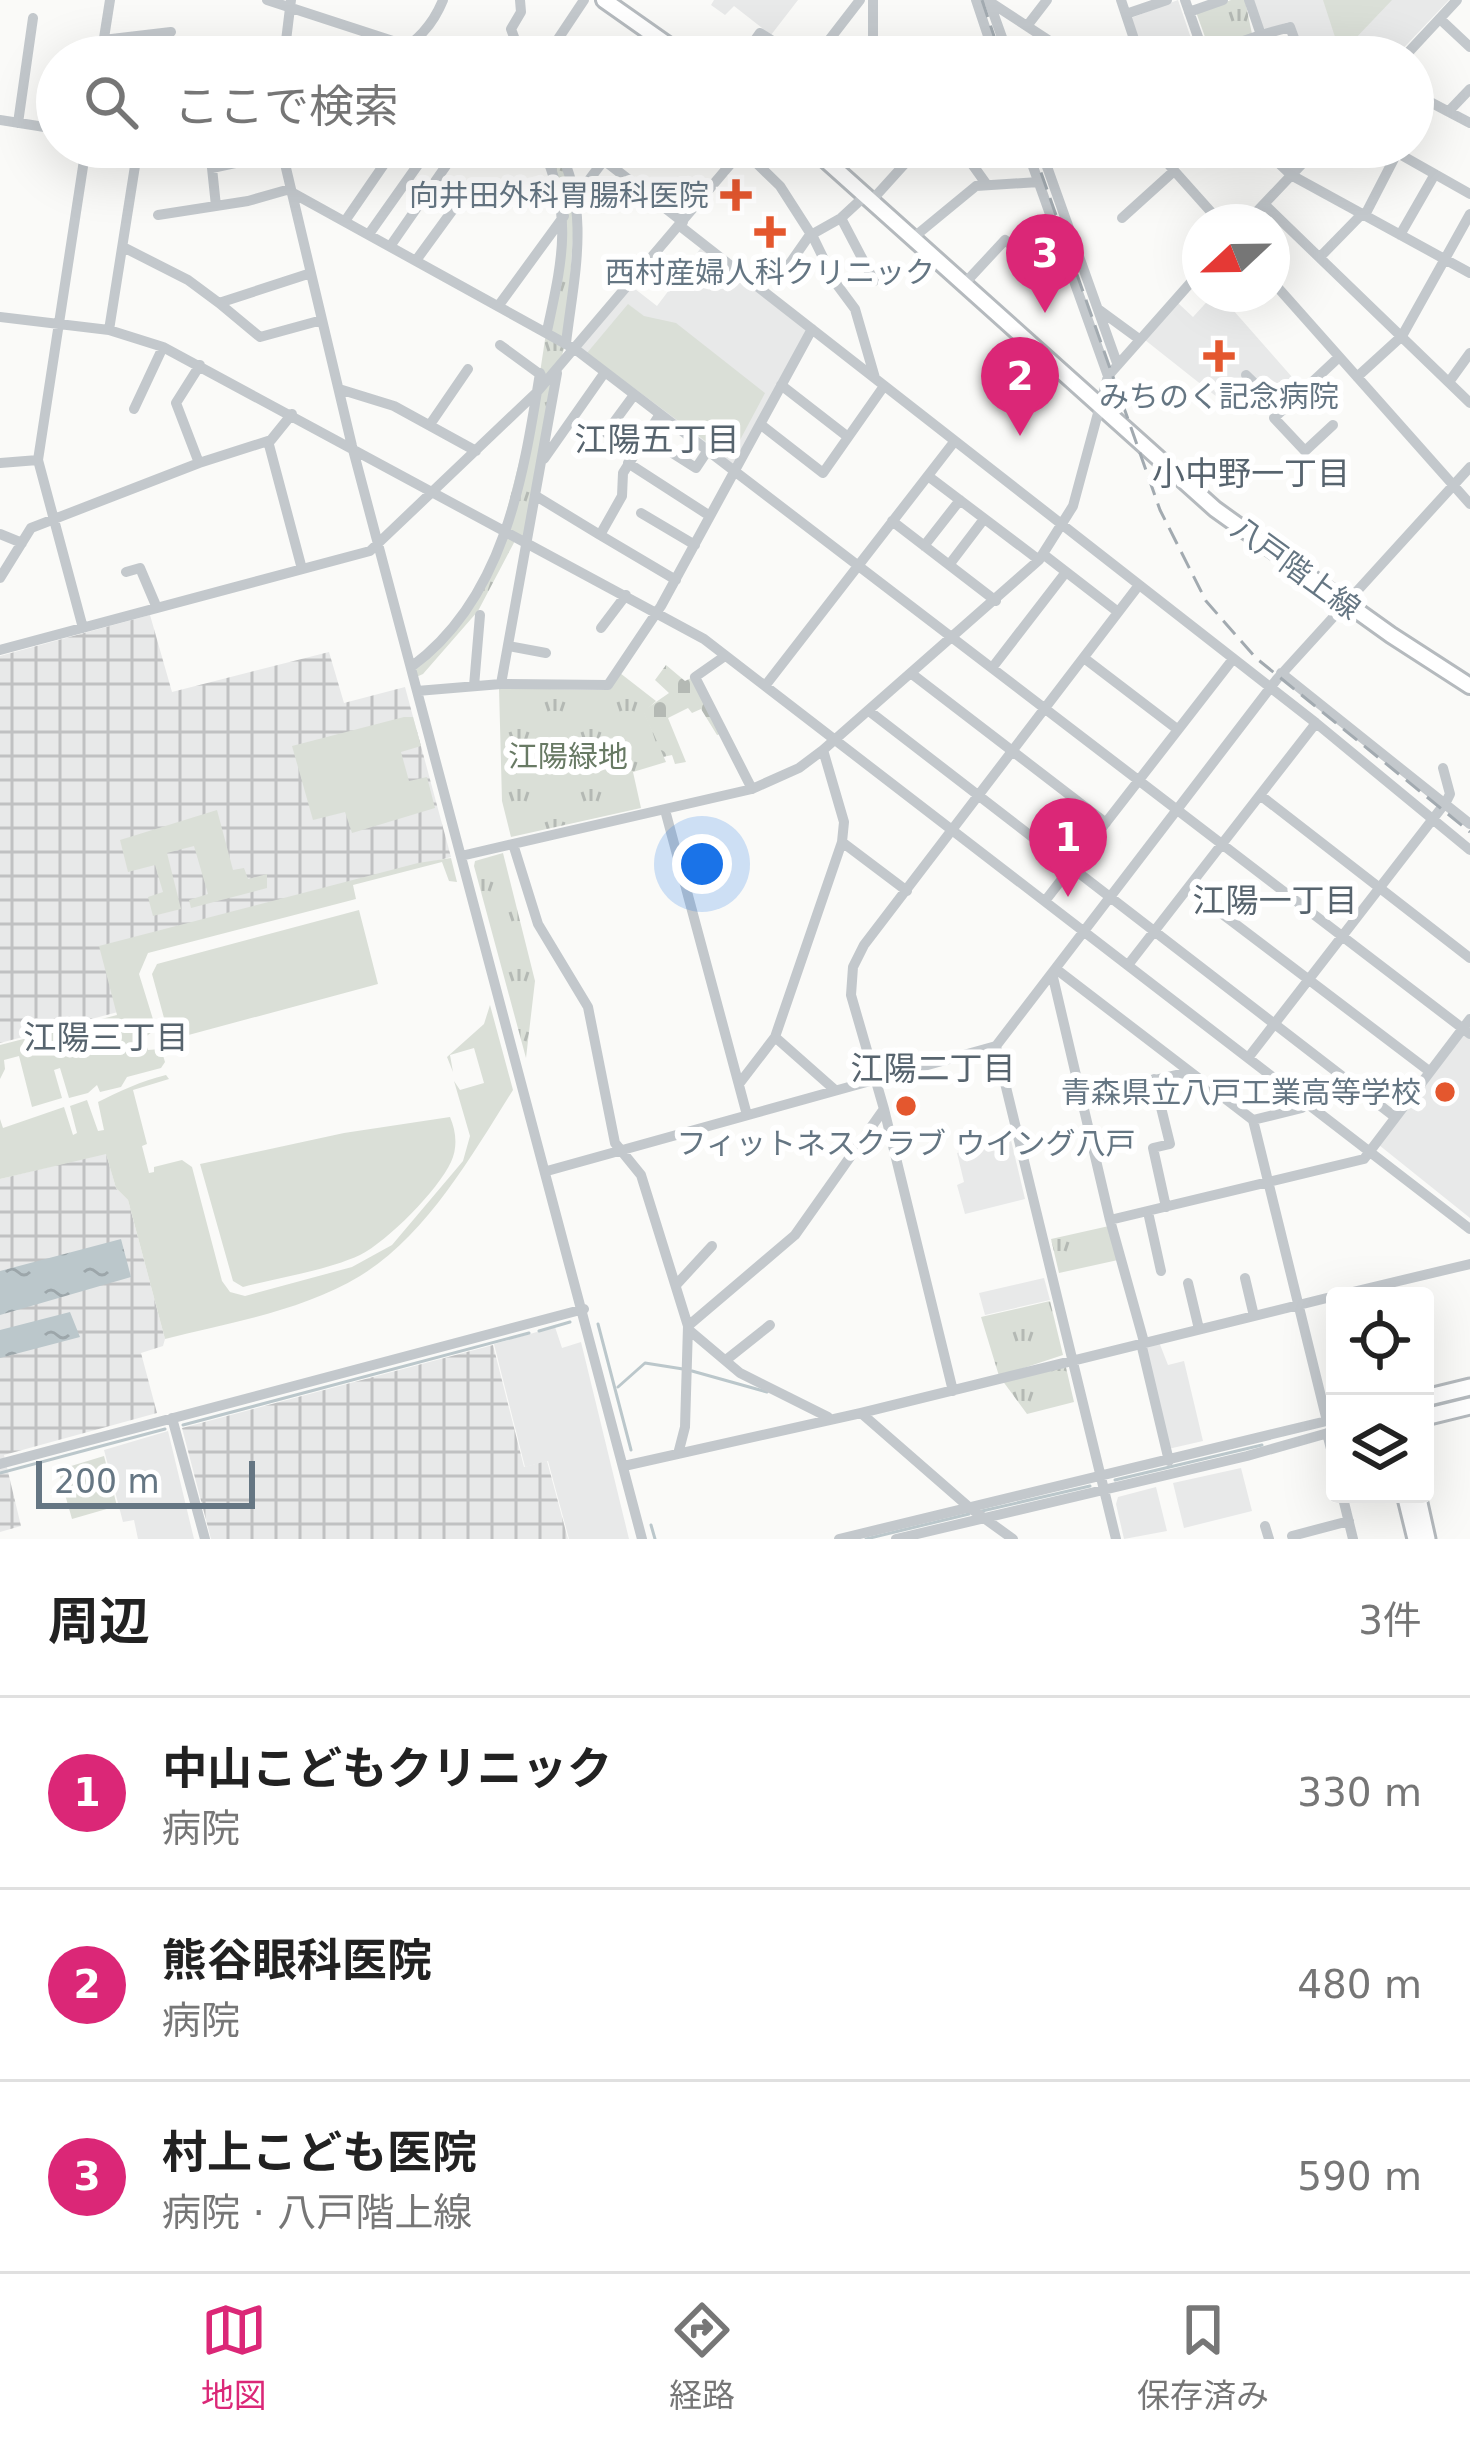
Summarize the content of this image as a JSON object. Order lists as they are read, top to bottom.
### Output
{
  "streets": {
    "main road": ["八戸階上線"]
  },
  "districts": [
    "江陽五丁目",
    "小中野一丁目",
    "江陽一丁目",
    "江陽三丁目",
    "江陽二丁目"
  ],
  "parks": ["江陽緑地"],
  "places": {
    "health": ["向井田外科胃腸科医院", "西村産婦人科クリニック", "みちのく記念病院"],
    "other": ["青森県立八戸工業高等学校", "フィットネスクラブ ウイング八戸"]
  },
  "scale_bar": "200 m",
  "north": "left",
  "page": {
    "search": "ここで検索",
    "pins": ["3", "2", "1"],
    "scale": "200 m",
    "heading": ["周辺", "3件"],
    "list": [
      {
        "mark": "1",
        "name": "中山こどもクリニック",
        "note": "病院",
        "value": "330 m"
      },
      {
        "mark": "2",
        "name": "熊谷眼科医院",
        "note": "病院",
        "value": "480 m"
      },
      {
        "mark": "3",
        "name": "村上こども医院",
        "note": "病院 · 八戸階上線",
        "value": "590 m"
      }
    ],
    "nav": ["地図", "経路", "保存済み"]
  }
}
